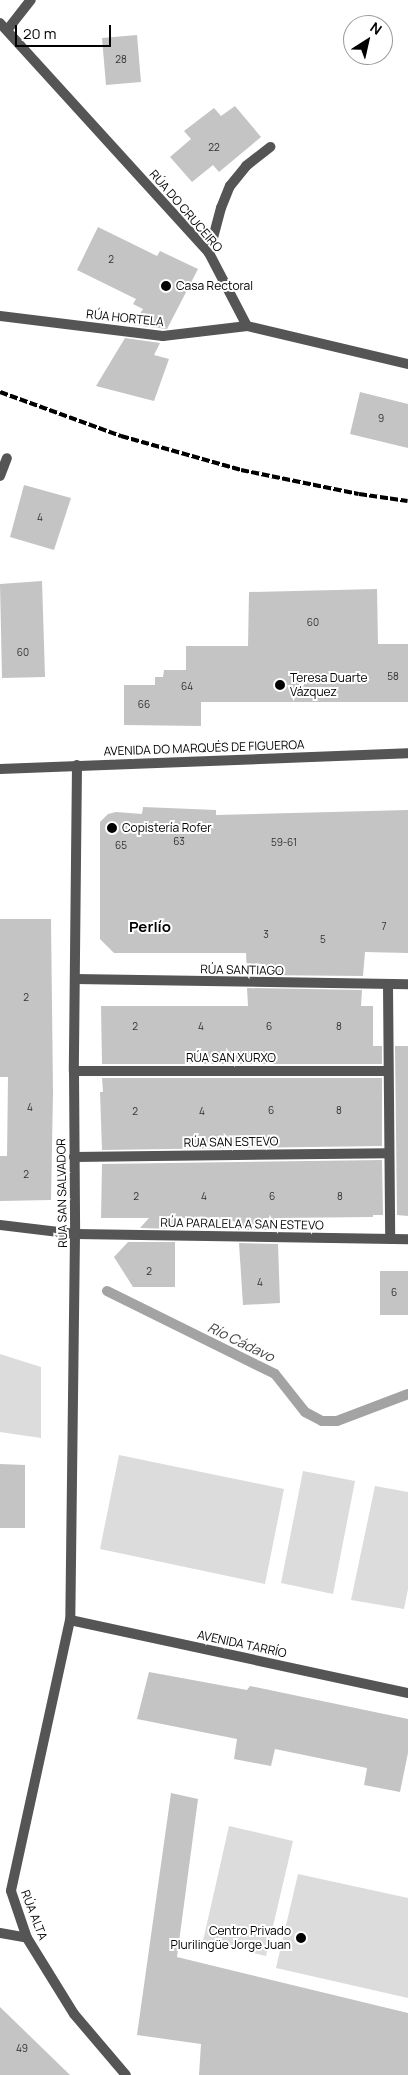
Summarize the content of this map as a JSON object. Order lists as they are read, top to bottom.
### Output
{
  "streets": {
    "street": [
      "RÚA DO CRUCEIRO",
      "RÚA HORTELA",
      "AVENIDA DO MARQUÉS DE FIGUEROA",
      "RÚA SANTIAGO",
      "RÚA SAN XURXO",
      "RÚA SAN ESTEVO",
      "RÚA SAN SALVADOR",
      "RÚA PARALELA A SAN ESTEVO",
      "AVENIDA TARRÍO",
      "RÚA ALTA"
    ]
  },
  "crossings": [
    ["RÚA DO CRUCEIRO", "RÚA HORTELA"],
    ["AVENIDA DO MARQUÉS DE FIGUEROA", "RÚA SAN SALVADOR"],
    ["RÚA SANTIAGO", "RÚA SAN SALVADOR"],
    ["RÚA SAN XURXO", "RÚA SAN SALVADOR"],
    ["RÚA SAN ESTEVO", "RÚA SAN SALVADOR"],
    ["RÚA SAN SALVADOR", "RÚA PARALELA A SAN ESTEVO"],
    ["RÚA SAN SALVADOR", "AVENIDA TARRÍO"],
    ["RÚA SAN SALVADOR", "RÚA ALTA"],
    ["AVENIDA TARRÍO", "RÚA ALTA"]
  ],
  "districts": ["Perlío"],
  "water": ["Río Cádavo"],
  "places": [
    "Casa Rectoral",
    "Teresa Duarte Vázquez",
    "Copistería Rofer",
    "Centro Privado Plurilingüe Jorge Juan"
  ],
  "house_numbers": [
    "28",
    "22",
    "2",
    "9",
    "4",
    "60",
    "60",
    "58",
    "64",
    "66",
    "63",
    "59-61",
    "65",
    "7",
    "3",
    "5",
    "2",
    "2",
    "4",
    "6",
    "8",
    "4",
    "6",
    "8",
    "2",
    "4",
    "2",
    "2",
    "4",
    "6",
    "8",
    "2",
    "4",
    "6",
    "49"
  ],
  "scale_bar": "20 m",
  "north": "top right"
}
